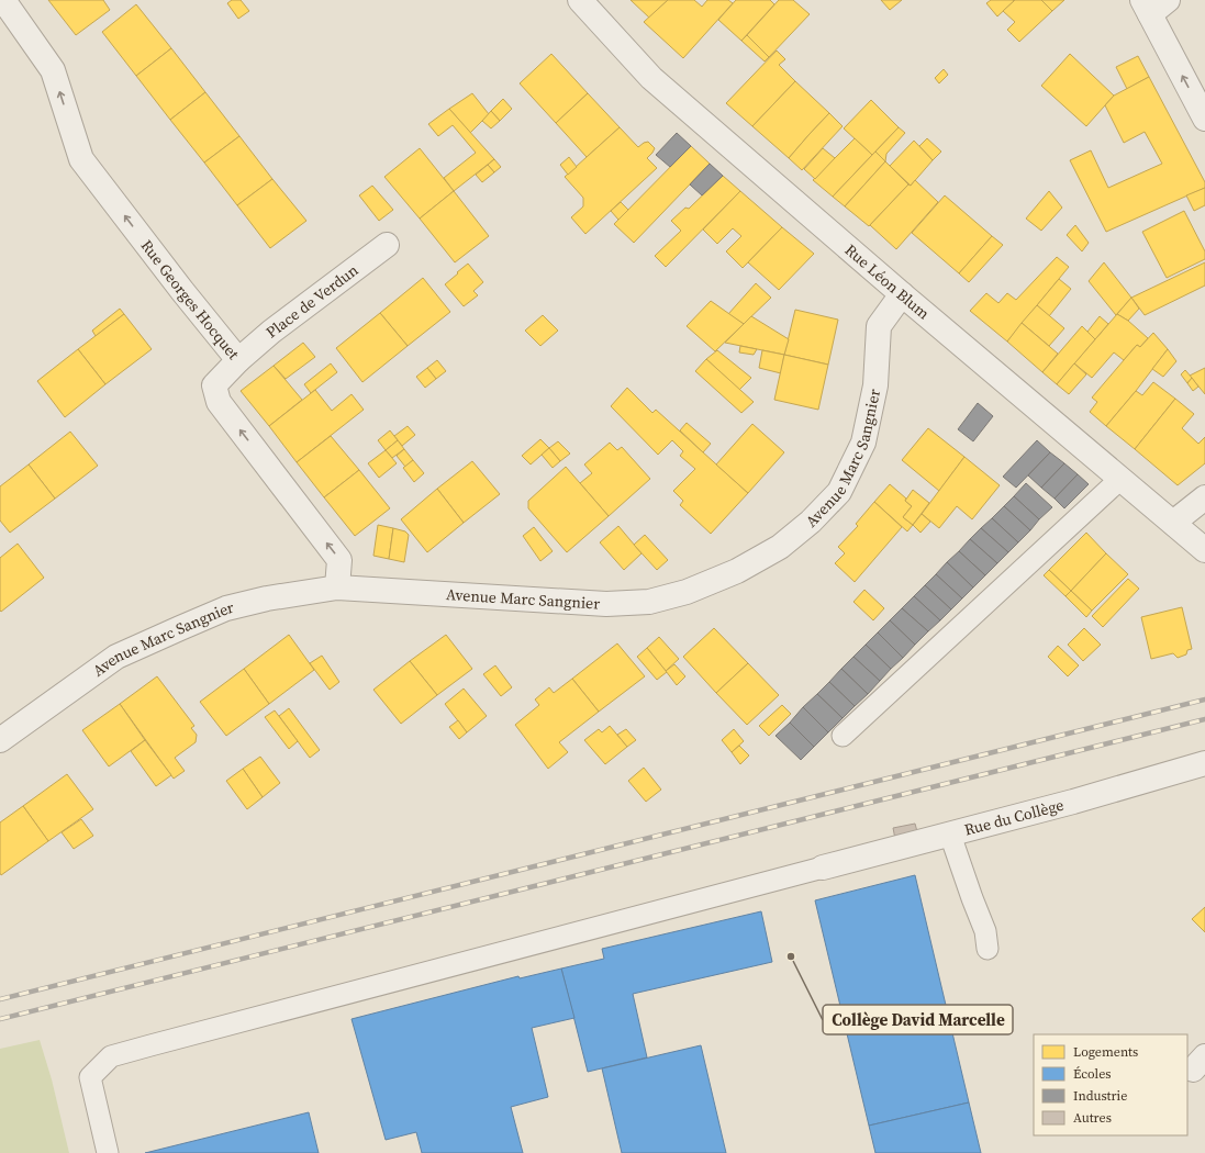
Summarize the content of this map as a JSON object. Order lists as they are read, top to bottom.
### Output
{
  "streets": {
    "street": [
      "Rue Léon Blum",
      "Rue Georges Hocquet",
      "Place de Verdun",
      "Avenue Marc Sangnier",
      "Rue du Collège"
    ]
  },
  "crossings": [
    ["Rue Léon Blum", "Avenue Marc Sangnier"],
    ["Rue Georges Hocquet", "Place de Verdun"],
    ["Rue Georges Hocquet", "Avenue Marc Sangnier"]
  ],
  "one_way": ["Rue Georges Hocquet"],
  "places": ["Collège David Marcelle"],
  "legend": [
    "Logements",
    "Écoles",
    "Industrie",
    "Autres"
  ]
}
